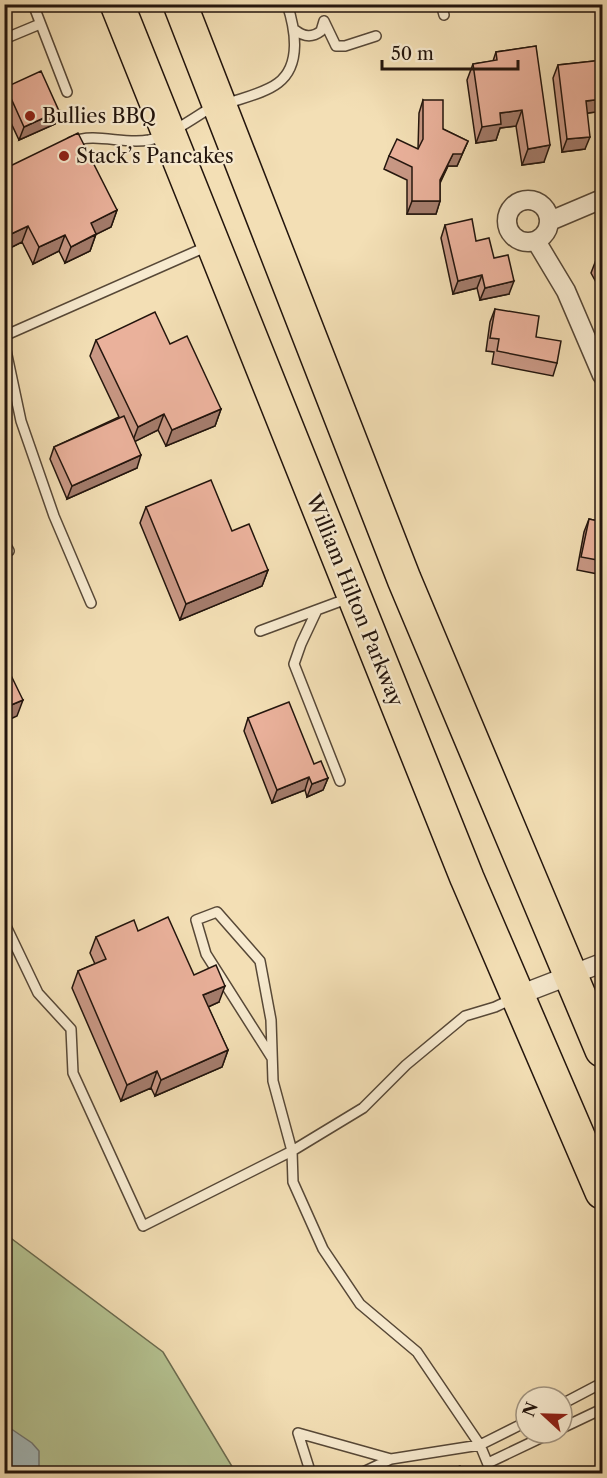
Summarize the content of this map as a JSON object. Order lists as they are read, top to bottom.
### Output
{
  "streets": {
    "highway": ["William Hilton Parkway"]
  },
  "places": ["Bullies BBQ", "Stack’s Pancakes"],
  "scale_bar": "50 m",
  "north": "left"
}
